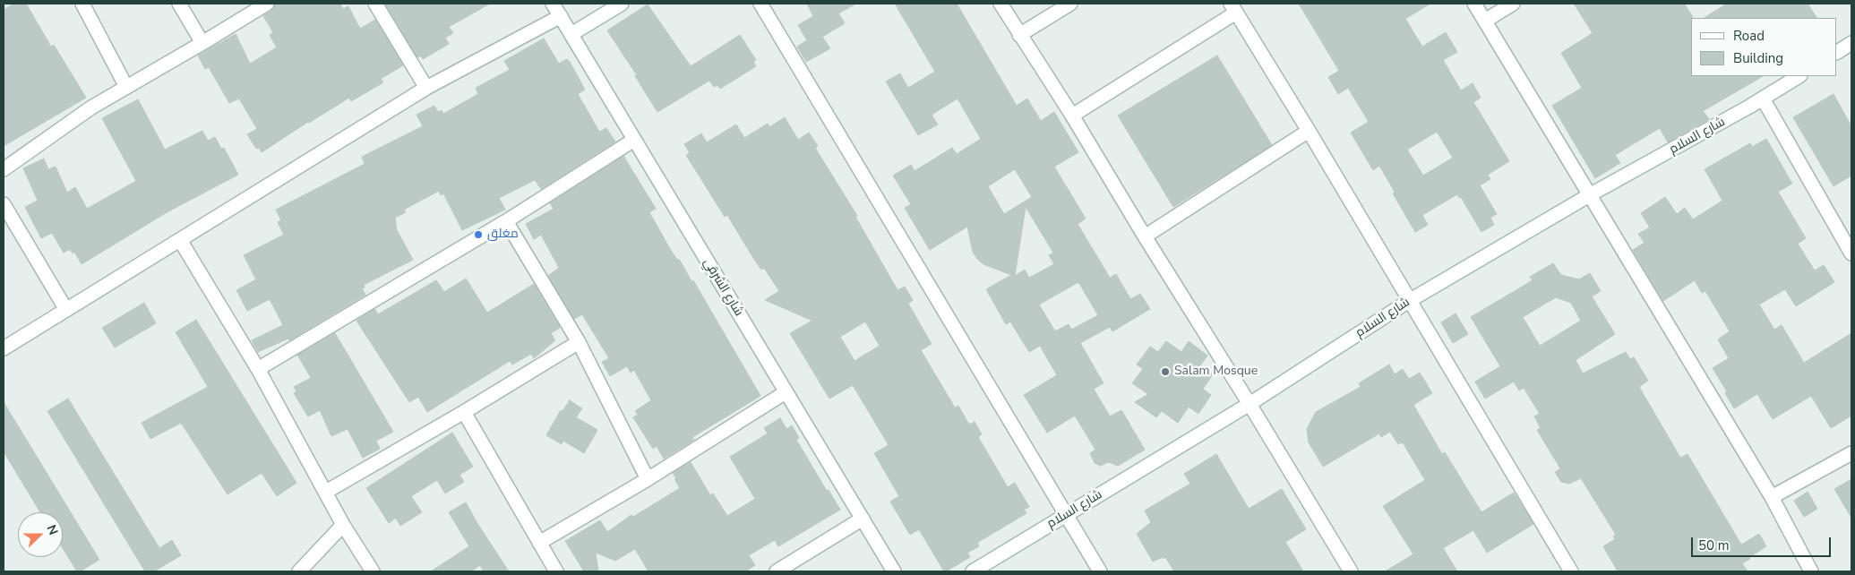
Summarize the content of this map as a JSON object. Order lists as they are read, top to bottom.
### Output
{
  "streets": {
    "street": ["شارع السلام", "شارع الشرقي"]
  },
  "places": ["مغلق", "Salam Mosque"],
  "legend": ["Road", "Building"],
  "scale_bar": "50 m",
  "north": "right"
}
